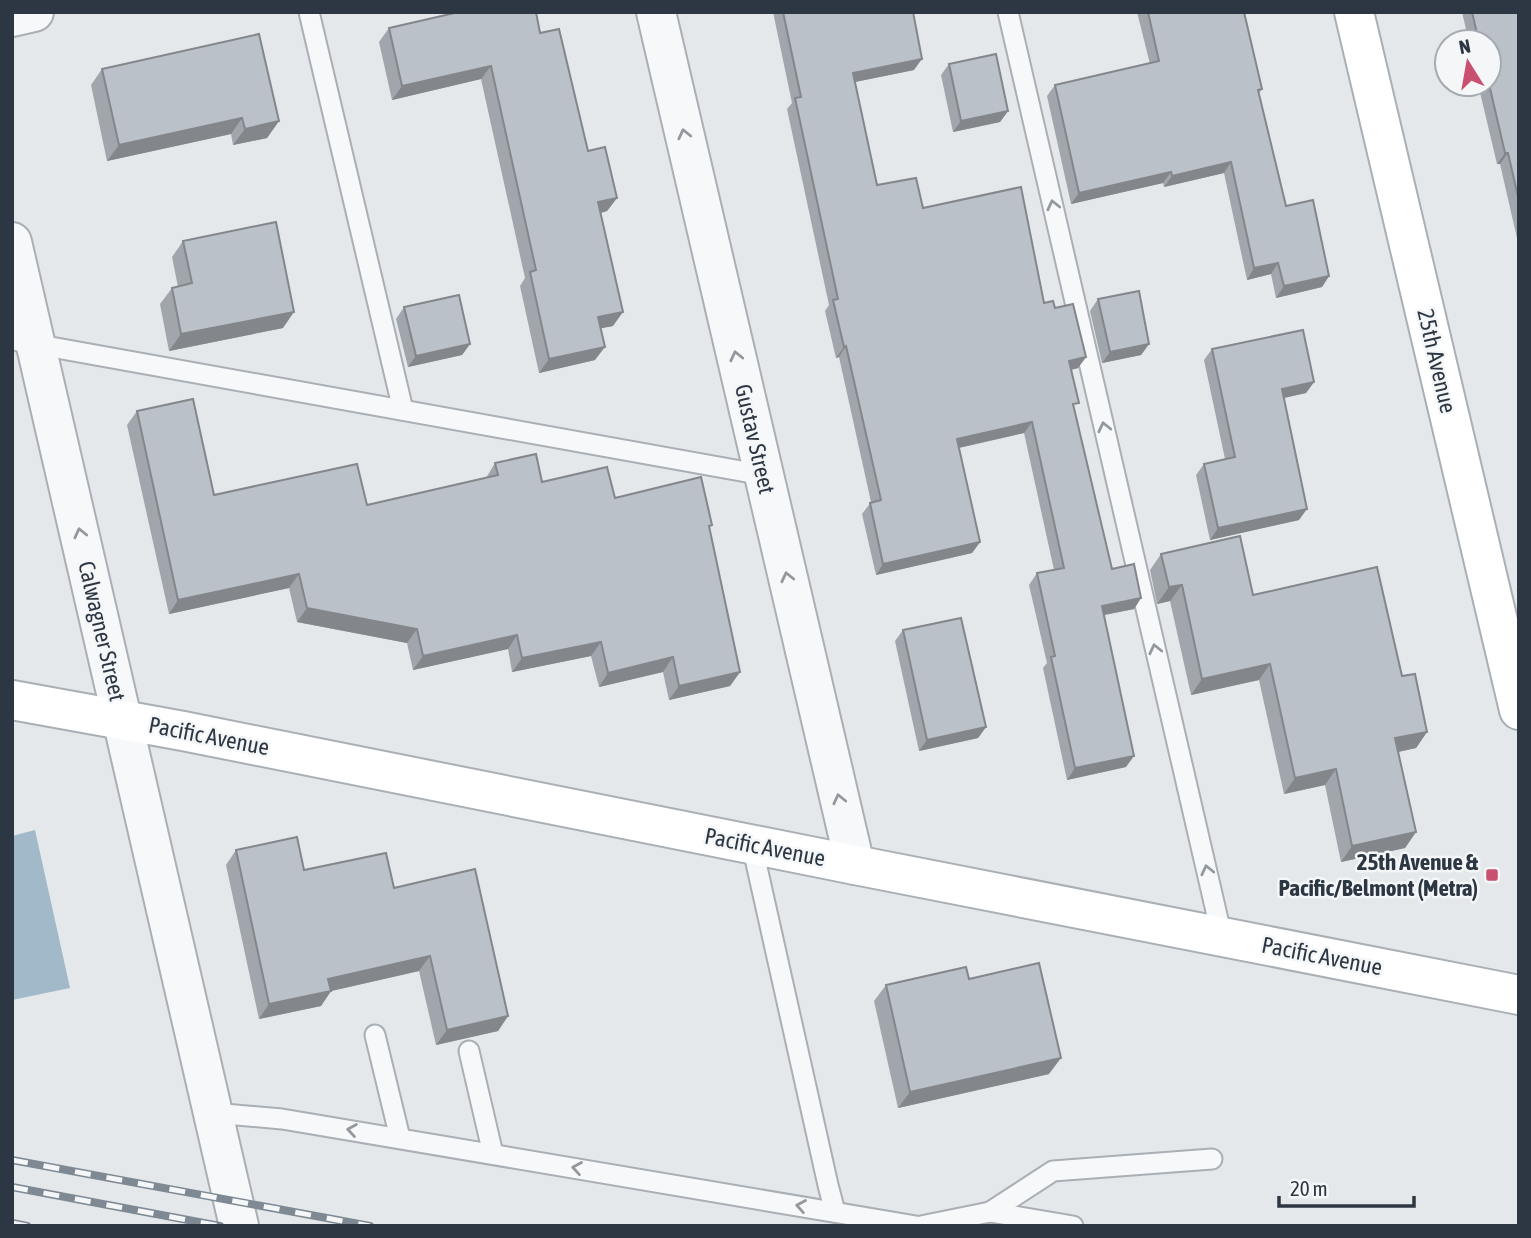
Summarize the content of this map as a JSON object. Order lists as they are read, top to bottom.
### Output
{
  "streets": {
    "street": [
      "25th Avenue",
      "Gustav Street",
      "Calwagner Street",
      "Pacific Avenue"
    ]
  },
  "crossings": [
    ["Gustav Street", "Pacific Avenue"],
    ["Calwagner Street", "Pacific Avenue"]
  ],
  "one_way": ["Gustav Street", "Calwagner Street"],
  "places": {
    "transit": ["25th Avenue & Pacific/Belmont (Metra)"]
  },
  "scale_bar": "20 m",
  "north": "top"
}
